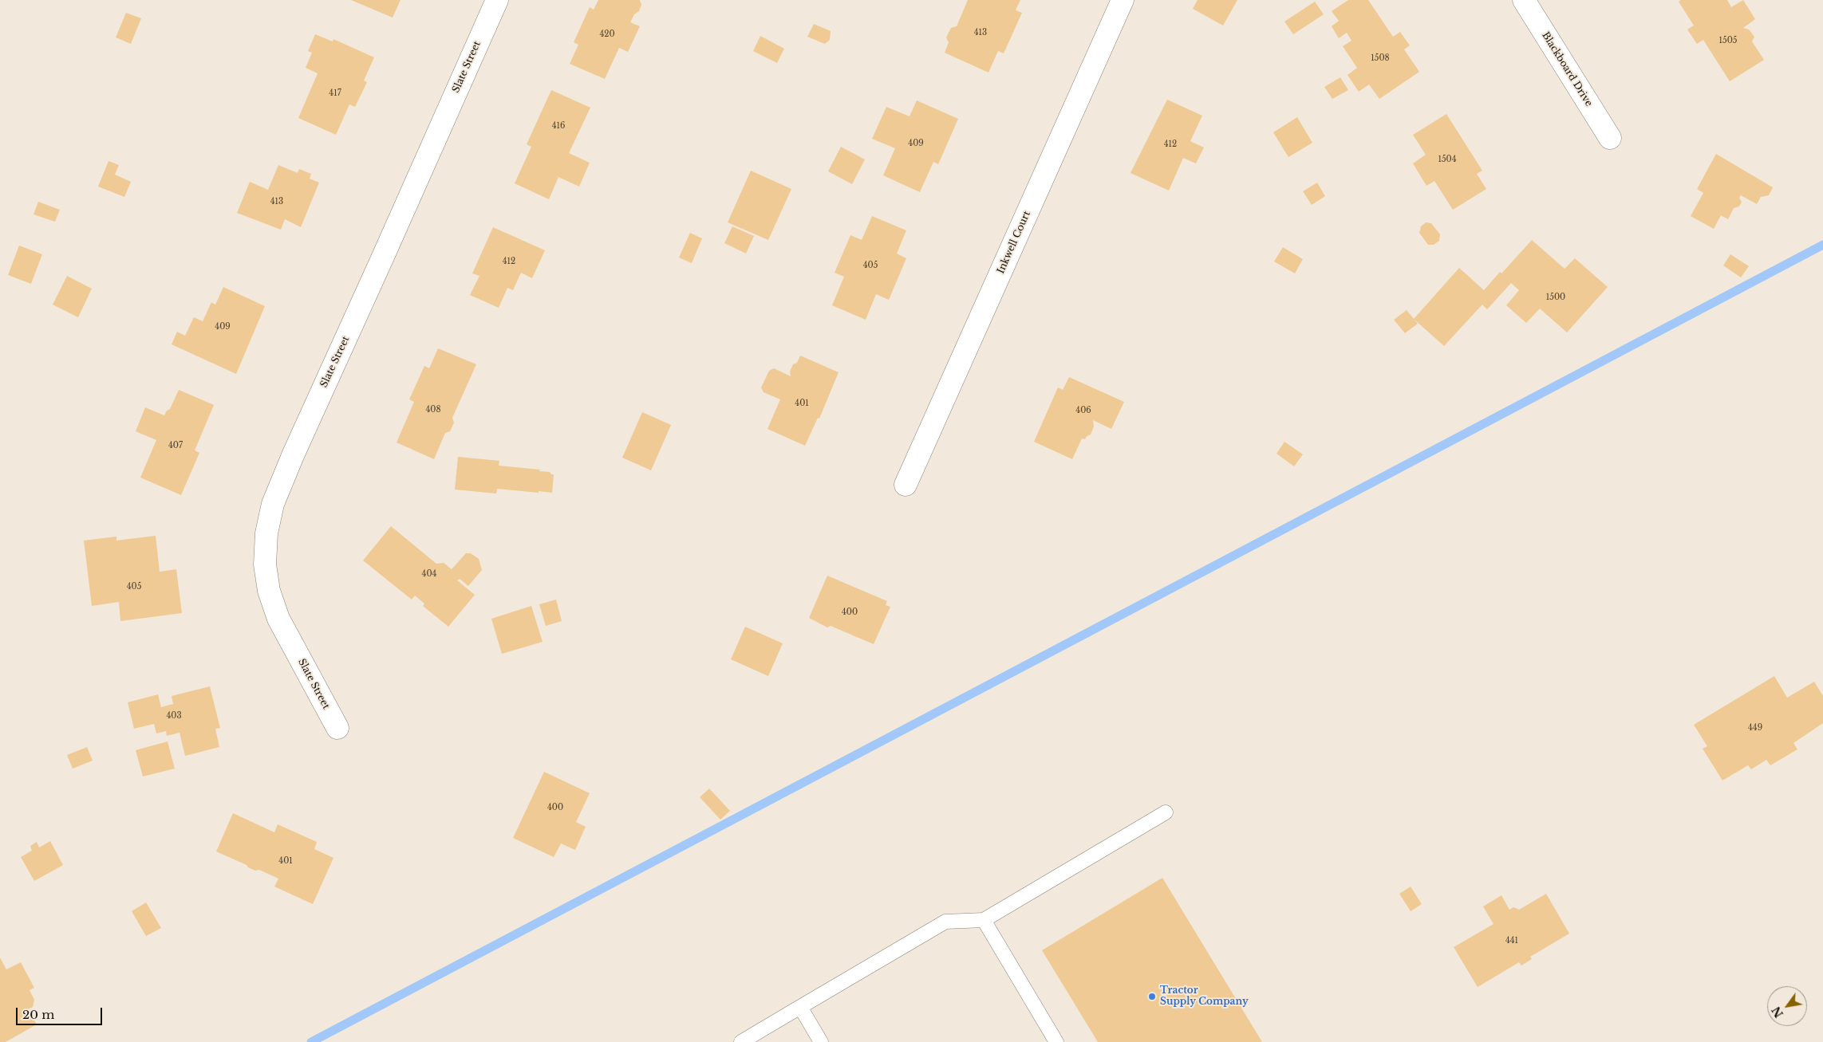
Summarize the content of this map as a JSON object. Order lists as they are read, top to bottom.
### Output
{
  "streets": {
    "street": ["Slate Street", "Blackboard Drive", "Inkwell Court"]
  },
  "places": ["Tractor Supply Company"],
  "house_numbers": [
    "413",
    "420",
    "1505",
    "1508",
    "417",
    "416",
    "409",
    "412",
    "1504",
    "413",
    "412",
    "405",
    "1500",
    "409",
    "401",
    "408",
    "406",
    "407",
    "404",
    "405",
    "400",
    "403",
    "449",
    "400",
    "401",
    "441"
  ],
  "scale_bar": "20 m",
  "north": "bottom left"
}
